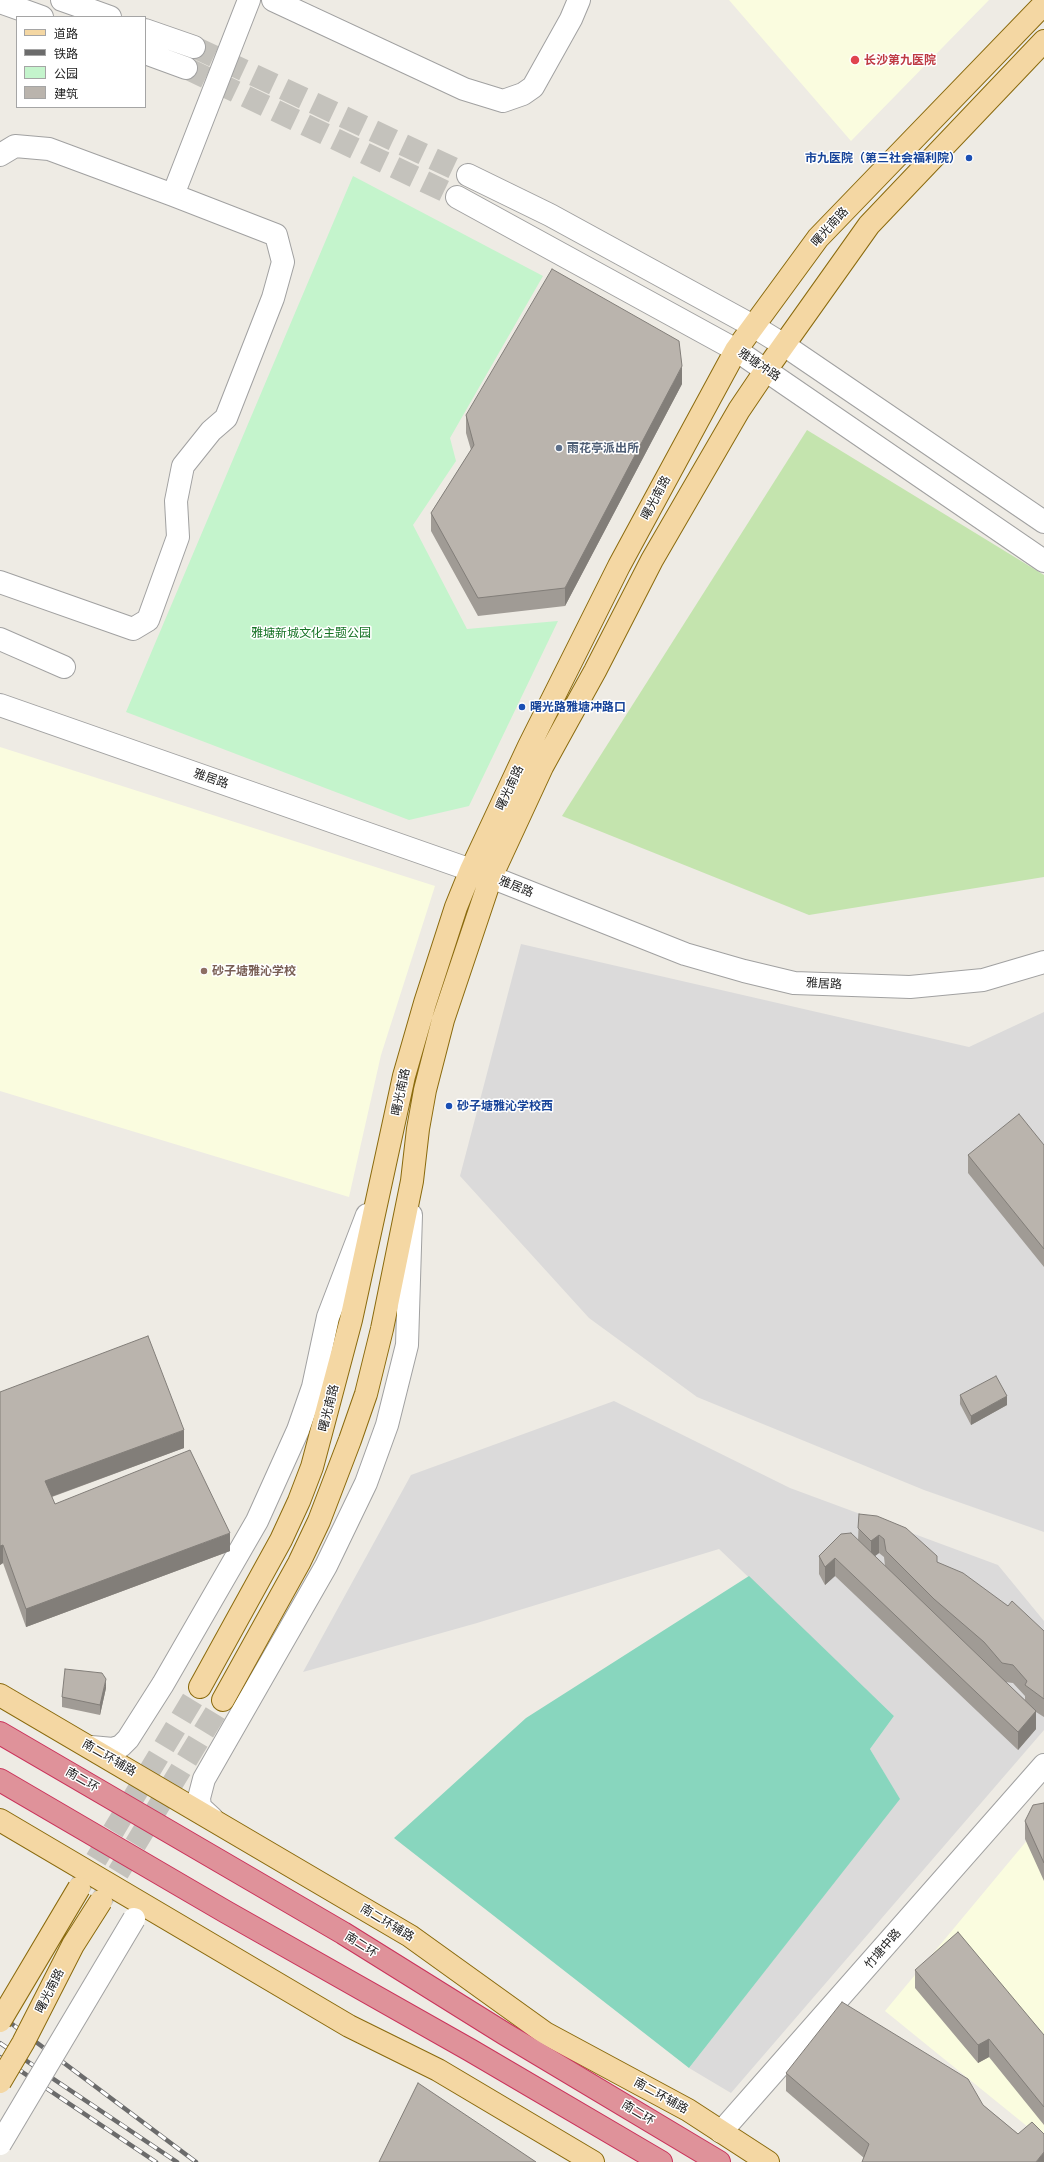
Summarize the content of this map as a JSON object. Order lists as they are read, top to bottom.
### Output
{
  "streets": {
    "highway": ["南二环"],
    "main road": ["曙光南路", "南二环辅路"],
    "street": ["雅塘冲路", "雅居路", "竹塘中路"]
  },
  "crossings": [
    ["曙光南路", "雅塘冲路"],
    ["曙光南路", "雅居路"],
    ["南二环辅路", "竹塘中路"]
  ],
  "parks": ["雅塘新城文化主题公园"],
  "places": [
    "长沙第九医院",
    "市九医院（第三社会福利院）",
    "雨花亭派出所",
    "曙光路雅塘冲路口",
    "砂子塘雅沁学校",
    "砂子塘雅沁学校西"
  ],
  "legend": [
    "道路",
    "铁路",
    "公园",
    "建筑"
  ]
}
